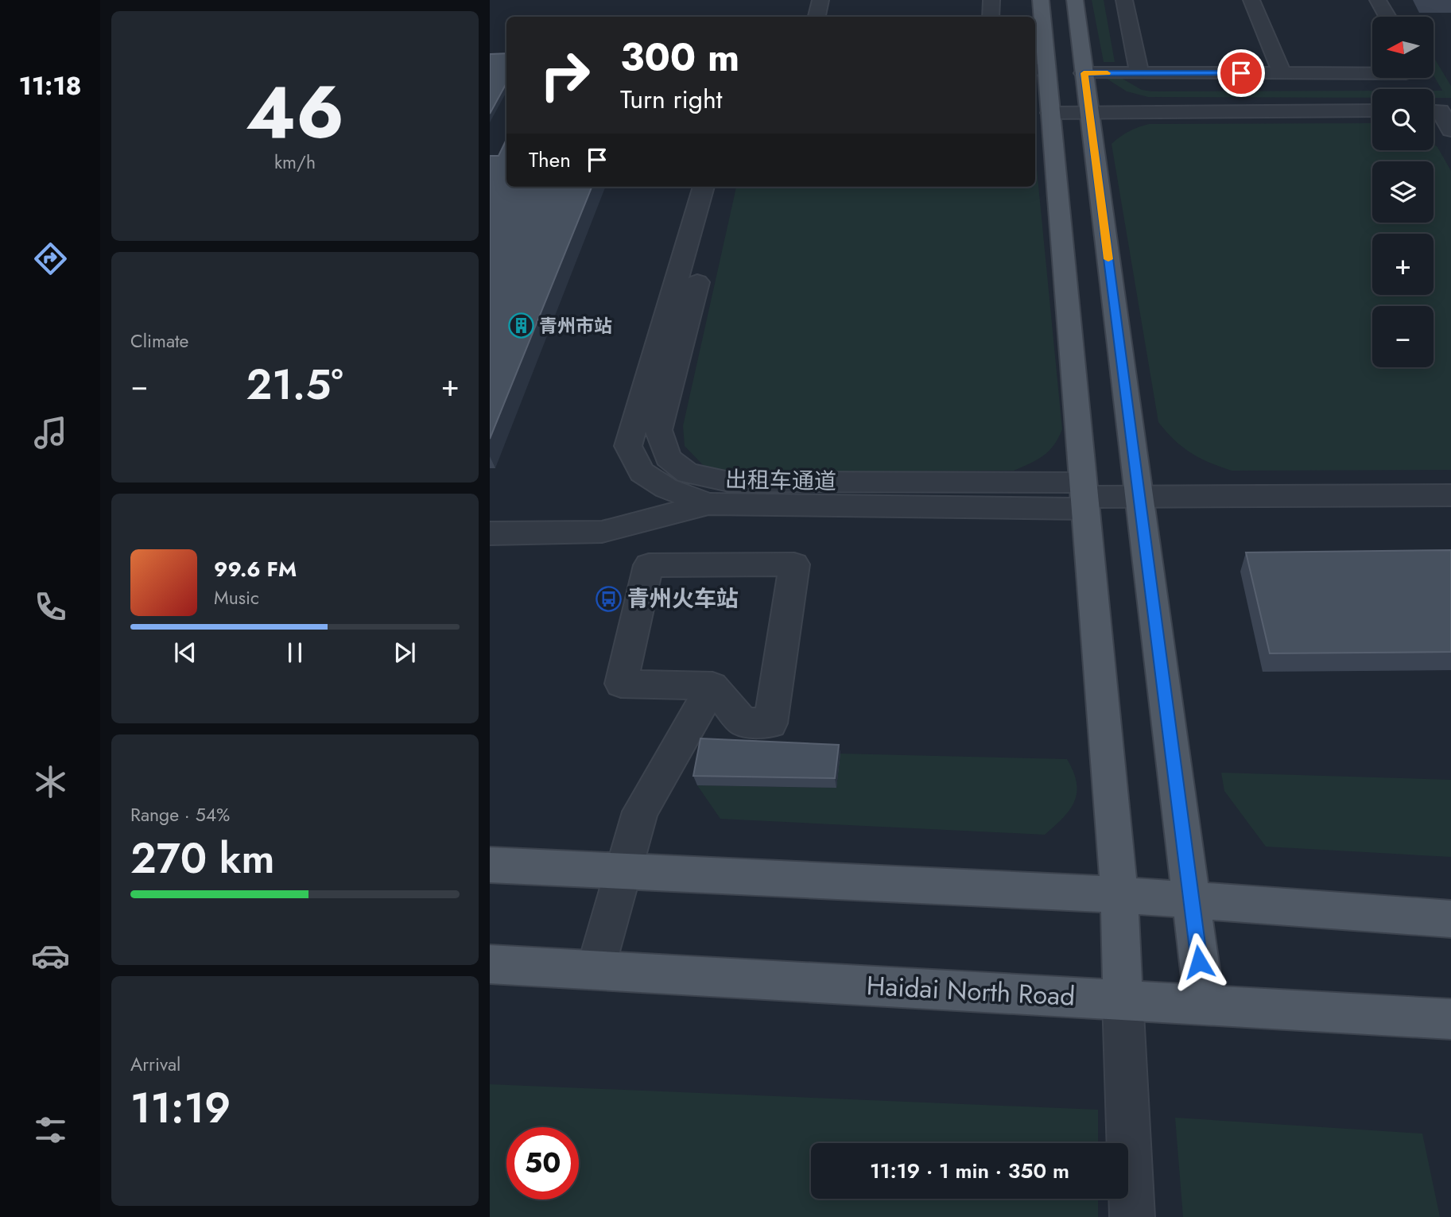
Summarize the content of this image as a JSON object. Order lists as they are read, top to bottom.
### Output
{
  "streets": {
    "main road": ["Haidai North Road"],
    "street": ["出租车通道"]
  },
  "places": {
    "building": ["青州市站"],
    "bus stop": ["青州火车站"]
  },
  "north": "left",
  "page": {
    "tabs": "11:18",
    "tile": [
      ["46", "km/h"],
      "Climate",
      ["Range · 54%", "270 km"],
      ["Arrival", "11:19"]
    ],
    "map_buttons": ["+", "−"],
    "turn": ["300 m", "Turn right"],
    "then": "Then",
    "heat": ["−", "21.5°", "+"],
    "song": ["99.6 FM", "Music"],
    "limit": "50",
    "trip": "11:19 · 1 min · 350 m"
  }
}
